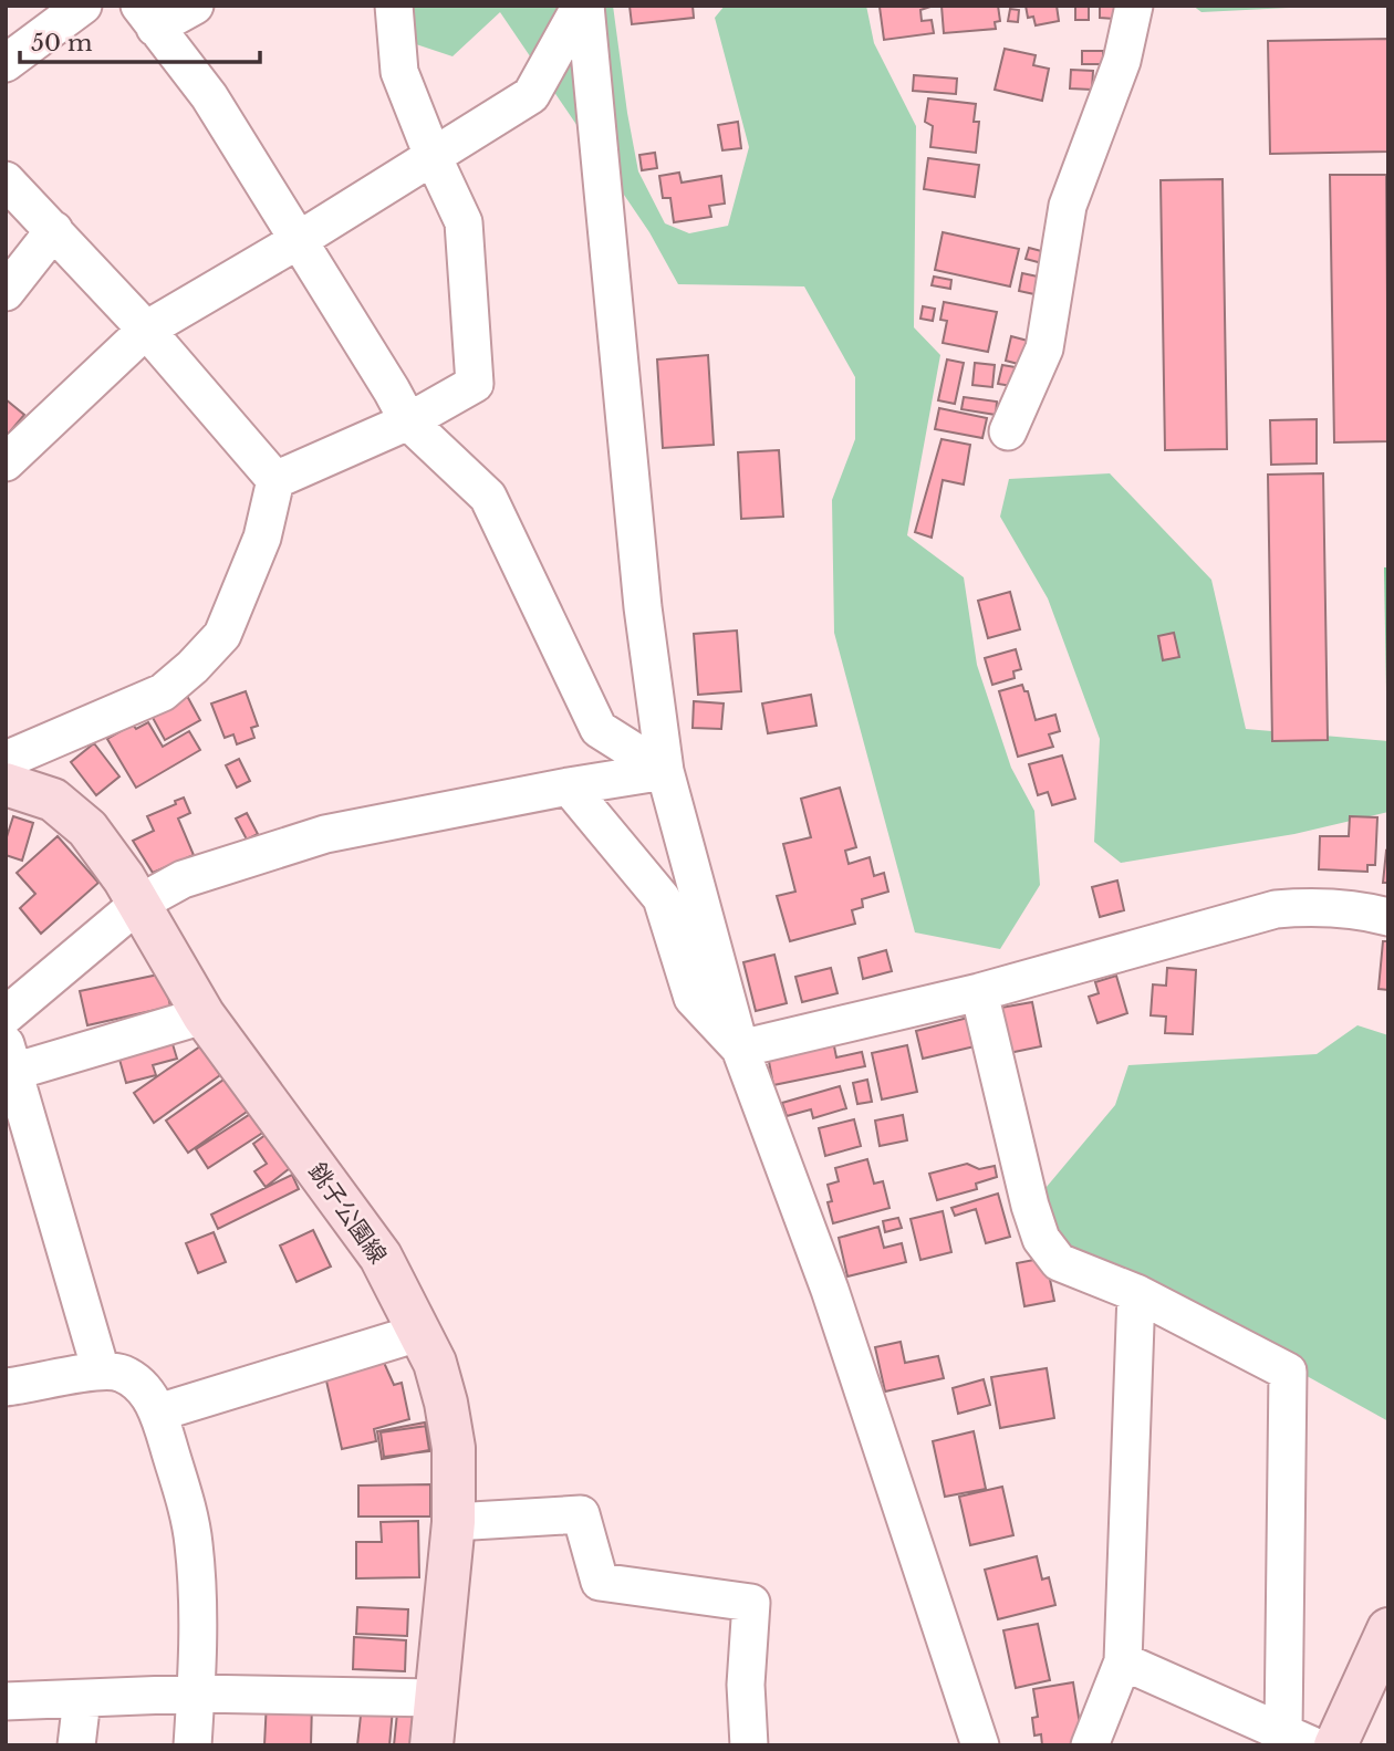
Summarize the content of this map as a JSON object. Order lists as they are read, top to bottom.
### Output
{
  "streets": {
    "main road": ["銚子公園線"]
  },
  "scale_bar": "50 m"
}
